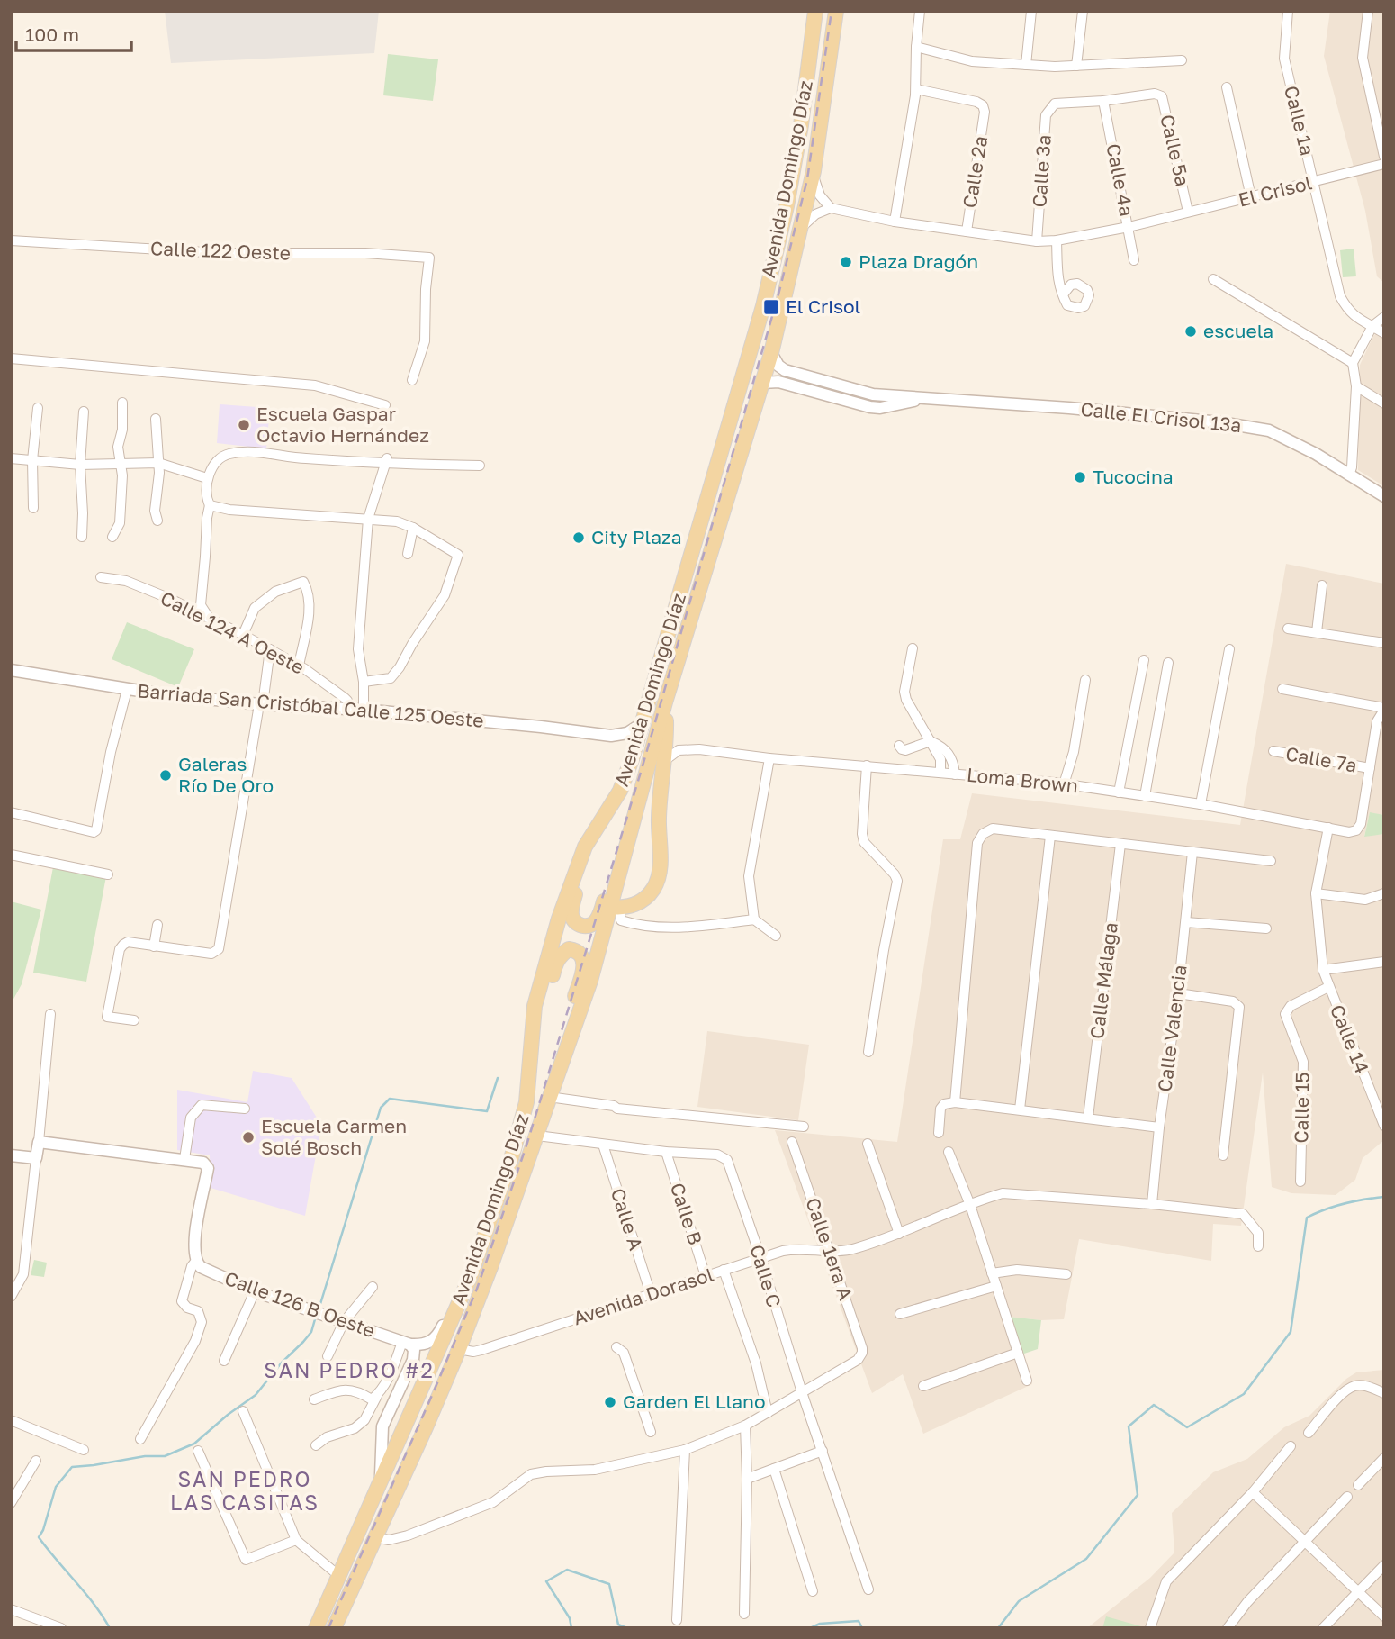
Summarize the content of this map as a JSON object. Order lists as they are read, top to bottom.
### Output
{
  "streets": {
    "main road": ["Avenida Domingo Díaz"],
    "street": [
      "Calle 1a",
      "Calle 5a",
      "Calle 3a",
      "Calle 2a",
      "Calle 4a",
      "El Crisol",
      "Calle 122 Oeste",
      "Calle El Crisol 13a",
      "Calle 124 A Oeste",
      "Barriada San Cristóbal Calle 125 Oeste",
      "Calle 7a",
      "Loma Brown",
      "Calle Málaga",
      "Calle Valencia",
      "Calle 14",
      "Calle 15",
      "Calle B",
      "Calle A",
      "Calle 1era A",
      "Calle C",
      "Avenida Dorasol",
      "Calle 126 B Oeste"
    ]
  },
  "crossings": [
    ["Calle 1a", "El Crisol"],
    ["Calle 5a", "Calle 3a"],
    ["Calle 5a", "Calle 4a"],
    ["Calle 5a", "El Crisol"],
    ["Calle 3a", "Calle 4a"],
    ["Calle 3a", "El Crisol"],
    ["Calle 2a", "El Crisol"],
    ["Avenida Domingo Díaz", "Calle El Crisol 13a"],
    ["Avenida Domingo Díaz", "Barriada San Cristóbal Calle 125 Oeste"],
    ["Avenida Domingo Díaz", "Avenida Dorasol"],
    ["Calle 4a", "El Crisol"],
    ["Calle 124 A Oeste", "Barriada San Cristóbal Calle 125 Oeste"],
    ["Calle 7a", "Loma Brown"],
    ["Loma Brown", "Calle 14"],
    ["Calle Valencia", "Avenida Dorasol"],
    ["Calle 14", "Calle 15"],
    ["Calle B", "Calle C"],
    ["Calle B", "Avenida Dorasol"],
    ["Calle A", "Avenida Dorasol"],
    ["Calle 1era A", "Calle C"],
    ["Calle 1era A", "Avenida Dorasol"],
    ["Calle C", "Avenida Dorasol"]
  ],
  "districts": ["SAN PEDRO #2", "SAN PEDRO LAS CASITAS"],
  "places": {
    "other": [
      "Plaza Dragón",
      "escuela",
      "Escuela Gaspar Octavio Hernández",
      "Tucocina",
      "City Plaza",
      "Galeras Río De Oro",
      "Escuela Carmen Solé Bosch",
      "Garden El Llano"
    ],
    "transit": ["El Crisol"]
  },
  "scale_bar": "100 m"
}
